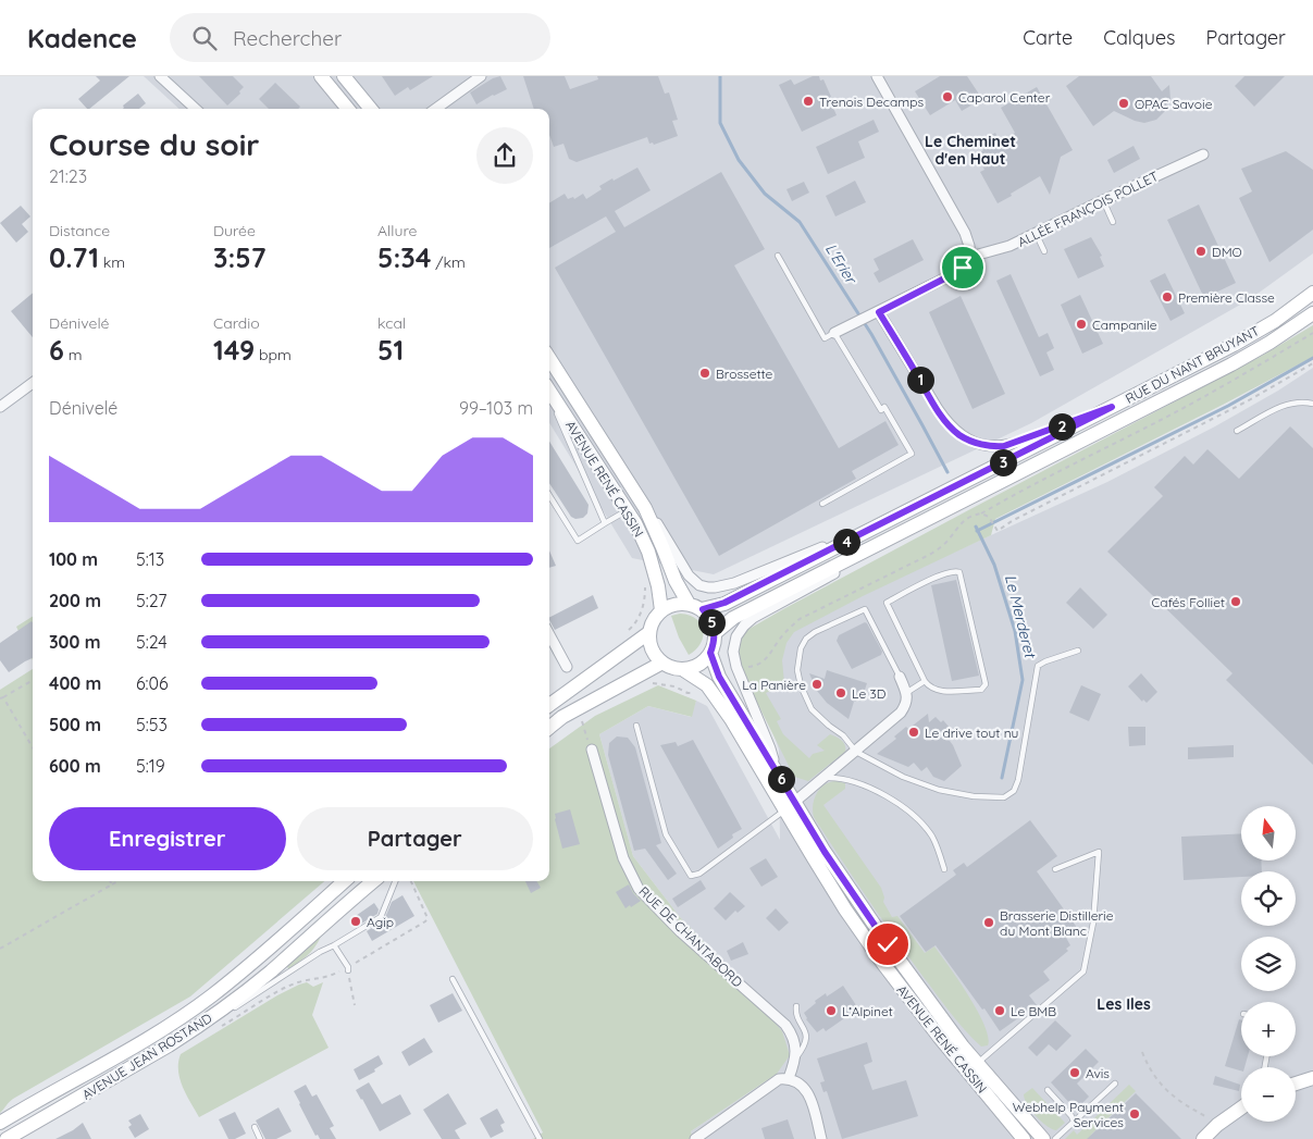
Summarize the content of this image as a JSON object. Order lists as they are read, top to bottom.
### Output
{
  "streets": {
    "main road": ["RUE DU NANT BRUYANT", "AVENUE RENÉ CASSIN", "AVENUE JEAN ROSTAND"],
    "street": ["ALLÉE FRANÇOIS POLLET", "RUE DE CHANTABORD"]
  },
  "crossings": [
    ["RUE DU NANT BRUYANT", "AVENUE RENÉ CASSIN"]
  ],
  "districts": ["Le Cheminet d'en Haut", "Les Iles"],
  "water": ["L'Erier", "Le Merderet"],
  "places": [
    "Caparol Center",
    "Trenois Decamps",
    "OPAC Savoie",
    "DMO",
    "Première Classe",
    "Campanile",
    "Brossette",
    "Cafés Folliet",
    "La Panière",
    "Le 3D",
    "Le drive tout nu",
    "Agip",
    "Brasserie Distillerie du Mont Blanc",
    "L’Alpinet",
    "Le BMB",
    "Avis",
    "Webhelp Payment Services"
  ],
  "north": "top",
  "page": {
    "header": "Kadence",
    "search": "Rechercher",
    "nav": ["Carte", "Calques", "Partager"],
    "heading": ["Course du soir", "21:23"],
    "stats": [
      ["Distance", "0.71 km"],
      ["Durée", "3:57"],
      ["Allure", "5:34 /km"],
      ["Dénivelé", "6 m"],
      ["Cardio", "149 bpm"],
      ["kcal", "51"]
    ],
    "pins": [
      "1",
      "2",
      "3",
      "4",
      "5",
      "6"
    ],
    "chart": ["Dénivelé", "99–103 m"],
    "list": [
      {
        "name": "100 m",
        "note": "5:13"
      },
      {
        "name": "200 m",
        "note": "5:27"
      },
      {
        "name": "300 m",
        "note": "5:24"
      },
      {
        "name": "400 m",
        "note": "6:06"
      },
      {
        "name": "500 m",
        "note": "5:53"
      },
      {
        "name": "600 m",
        "note": "5:19"
      }
    ],
    "buttons": ["Enregistrer", "Partager"],
    "map_buttons": ["+", "−"]
  }
}
